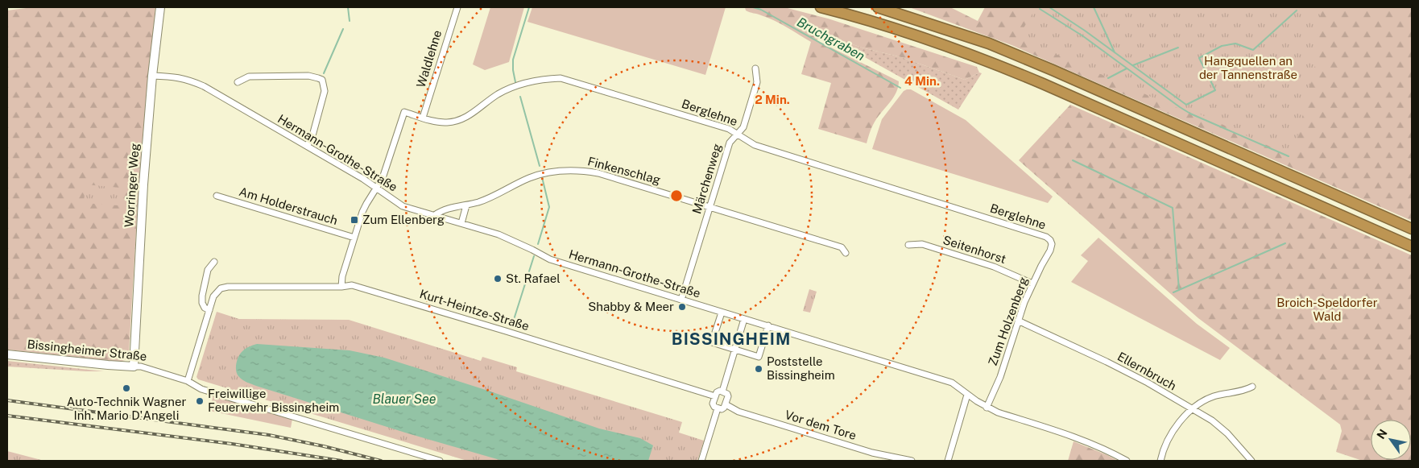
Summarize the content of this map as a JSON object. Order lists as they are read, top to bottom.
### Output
{
  "streets": {
    "street": [
      "Waldlehne",
      "Berglehne",
      "Hermann-Grothe-Straße",
      "Finkenschlag",
      "Märchenweg",
      "Worringer Weg",
      "Am Holderstrauch",
      "Seitenhorst",
      "Kurt-Heintze-Straße",
      "Zum Holzenberg",
      "Bissingheimer Straße",
      "Ellernbruch",
      "Vor dem Tore"
    ]
  },
  "crossings": [
    ["Waldlehne", "Berglehne"],
    ["Berglehne", "Hermann-Grothe-Straße"],
    ["Berglehne", "Märchenweg"],
    ["Berglehne", "Zum Holzenberg"],
    ["Hermann-Grothe-Straße", "Finkenschlag"],
    ["Hermann-Grothe-Straße", "Märchenweg"],
    ["Hermann-Grothe-Straße", "Worringer Weg"],
    ["Hermann-Grothe-Straße", "Zum Holzenberg"],
    ["Finkenschlag", "Märchenweg"],
    ["Worringer Weg", "Bissingheimer Straße"],
    ["Seitenhorst", "Zum Holzenberg"],
    ["Kurt-Heintze-Straße", "Vor dem Tore"],
    ["Zum Holzenberg", "Ellernbruch"]
  ],
  "districts": ["BISSINGHEIM"],
  "water": ["Bruchgraben", "Blauer See"],
  "parks": ["Hangquellen an der Tannenstraße", "Broich-Speldorfer Wald"],
  "places": {
    "transit": ["Zum Ellenberg"],
    "other": [
      "St. Rafael",
      "Shabby & Meer",
      "Poststelle Bissingheim",
      "Auto-Technik Wagner Inh. Mario D'Angeli",
      "Freiwillige Feuerwehr Bissingheim"
    ]
  },
  "north": "top left",
  "rings": ["4 Min.", "2 Min."]
}
